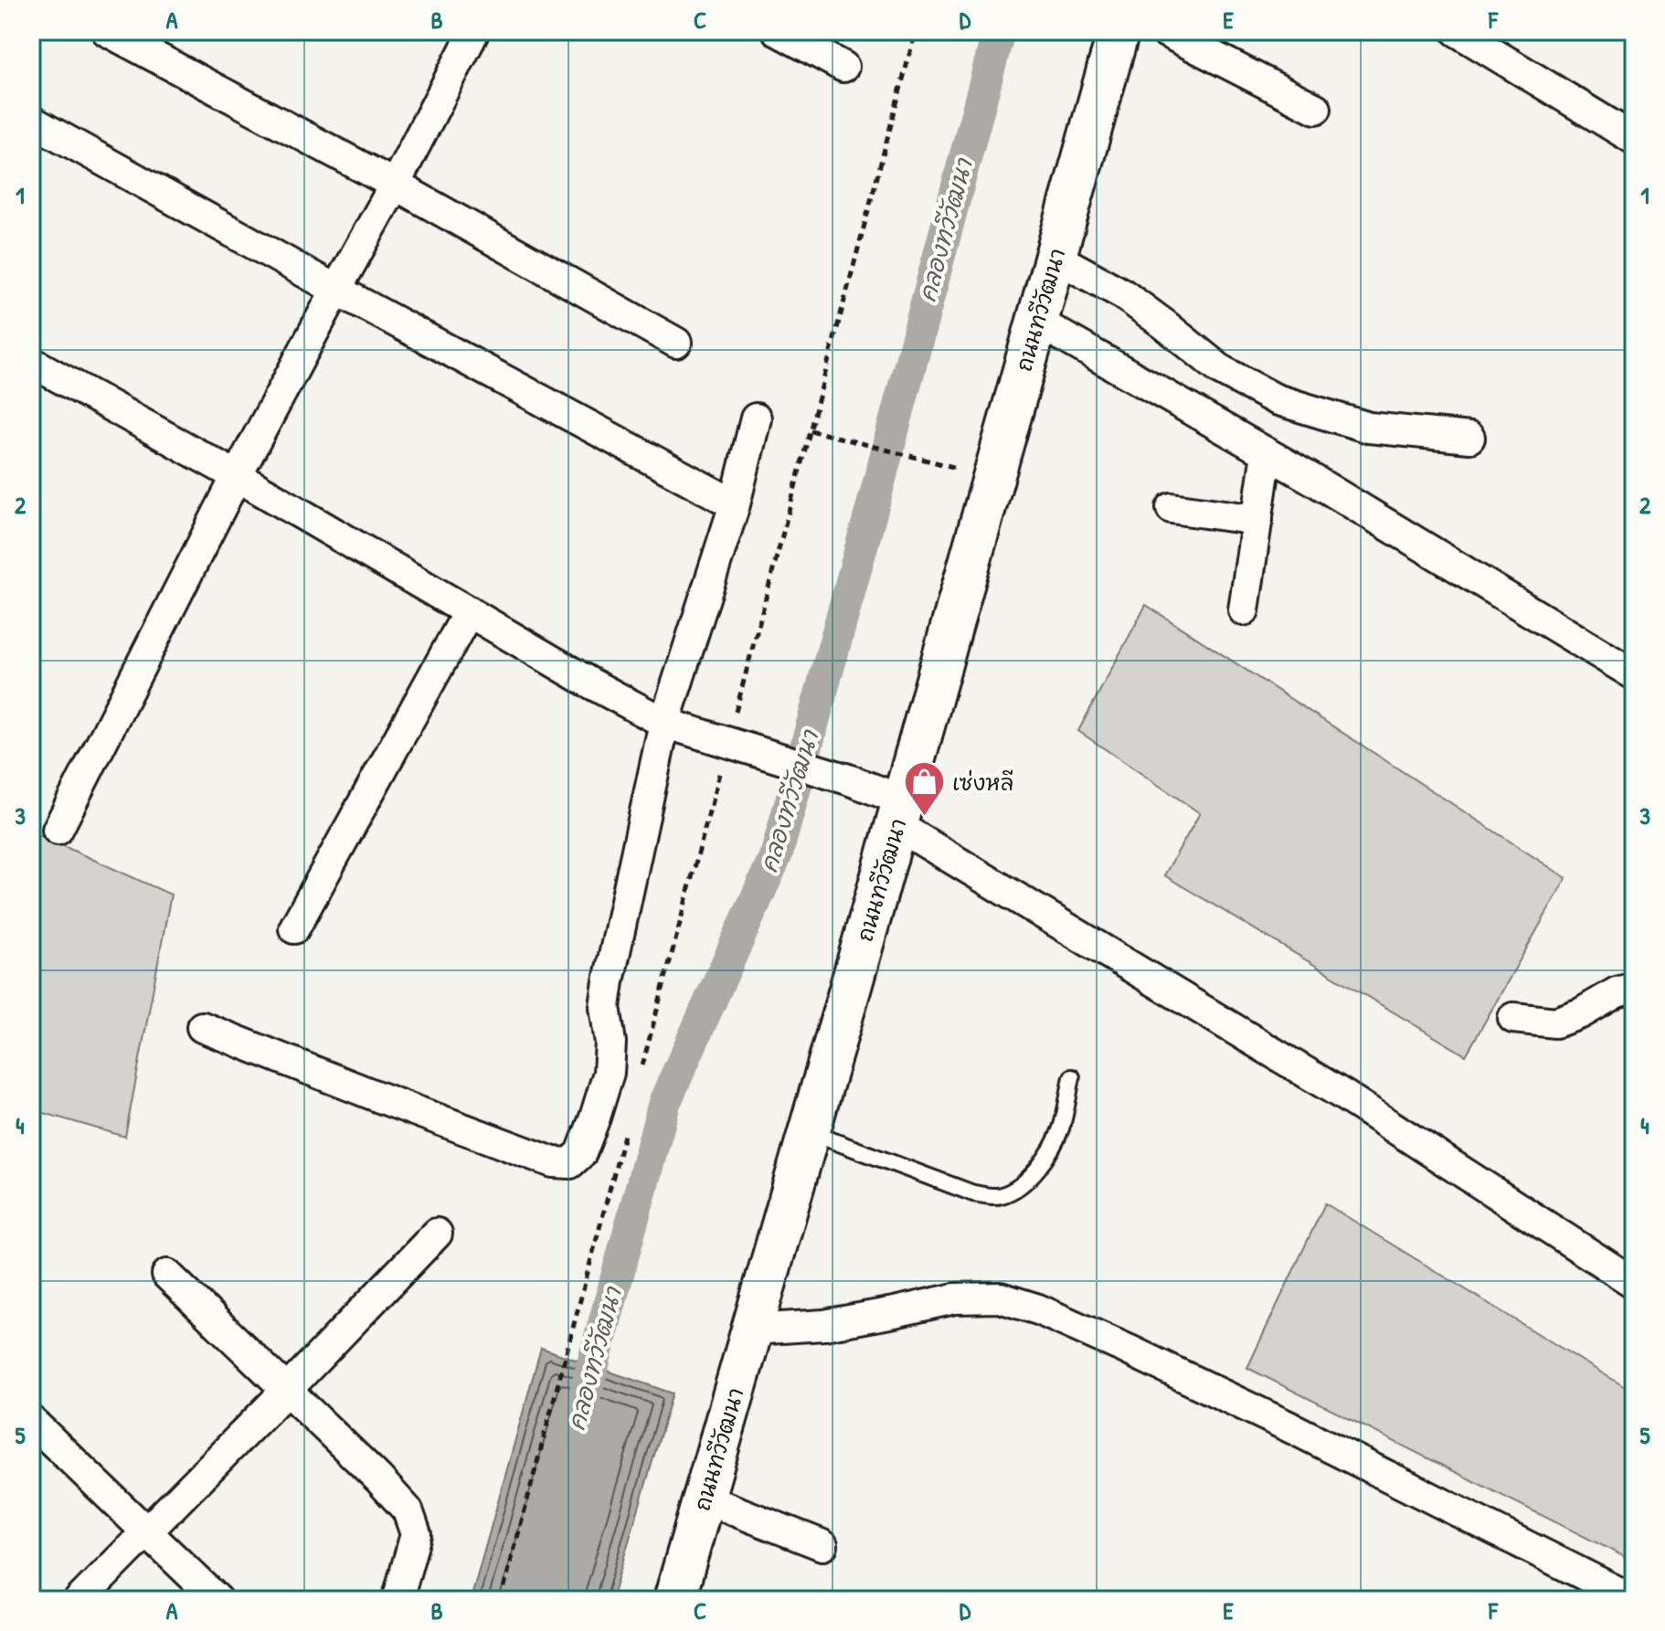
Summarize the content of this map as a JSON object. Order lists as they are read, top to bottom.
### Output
{
  "streets": {
    "main road": ["ถนนทวีวัฒนา"]
  },
  "water": ["คลองทวีวัฒนา"],
  "places": {
    "shop": ["เซ่งหลี"]
  },
  "grid": {
    "columns": [
      "A",
      "B",
      "C",
      "D",
      "E",
      "F"
    ],
    "rows": [
      "1",
      "2",
      "3",
      "4",
      "5"
    ]
  }
}
